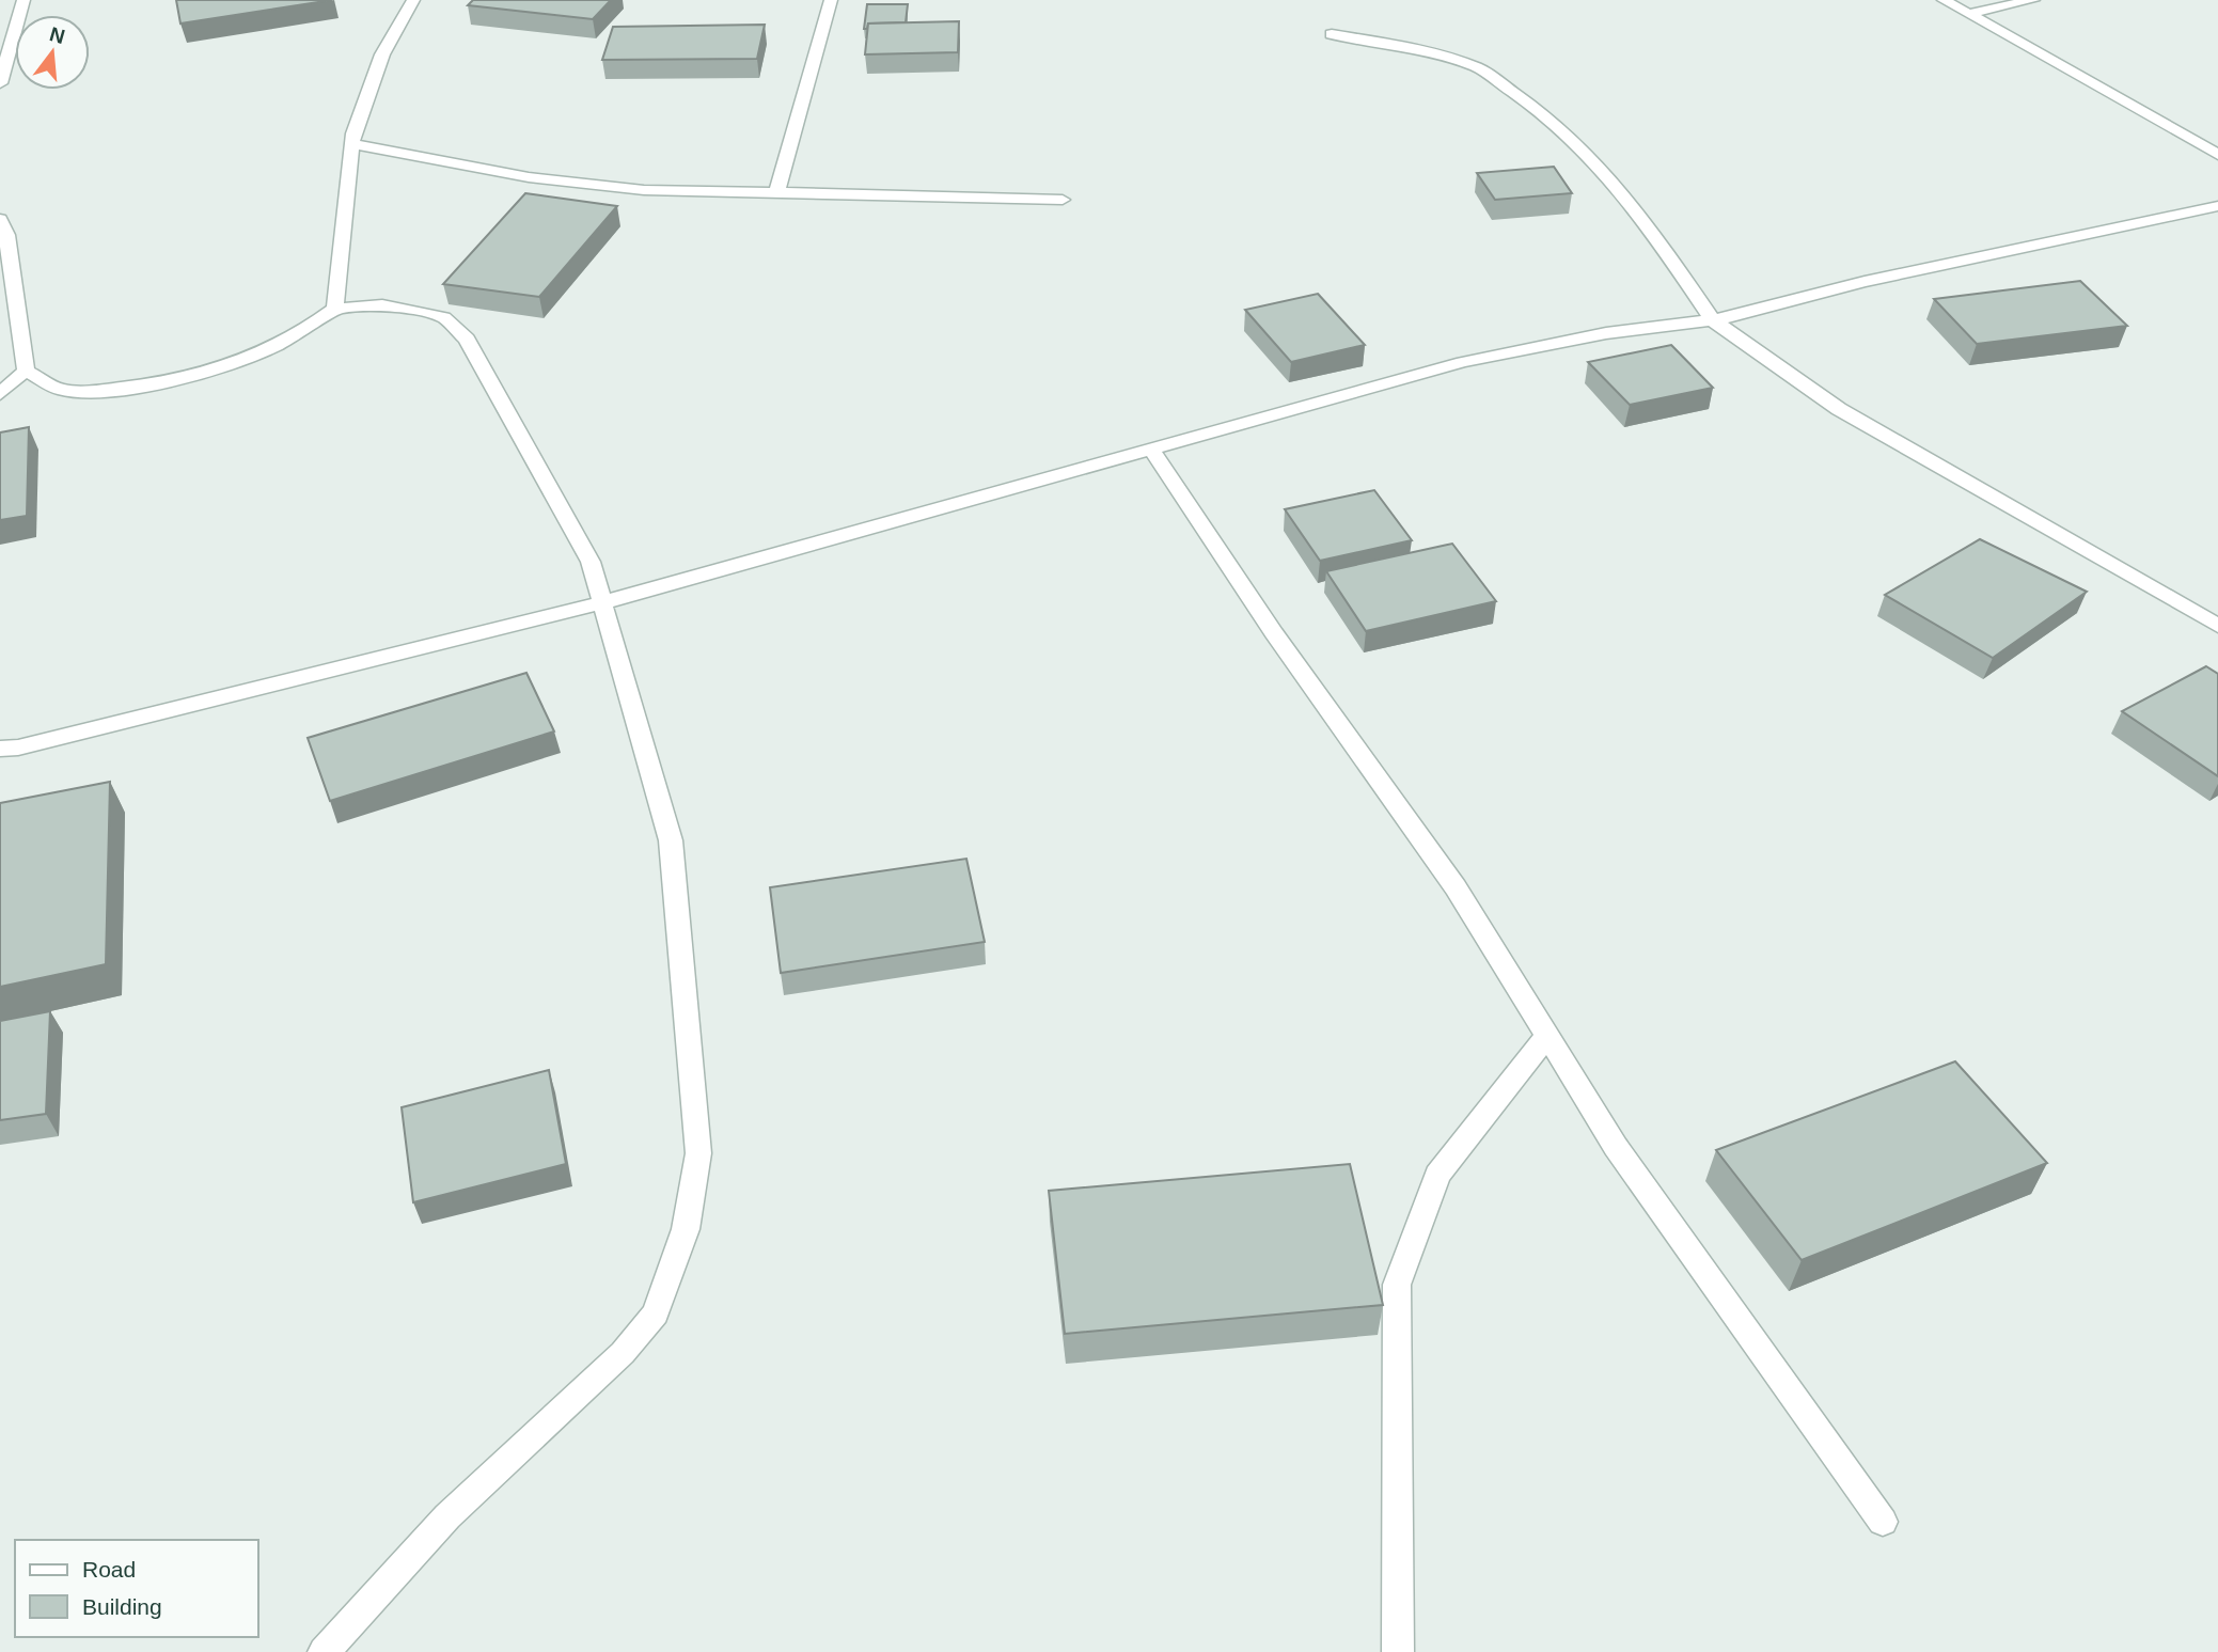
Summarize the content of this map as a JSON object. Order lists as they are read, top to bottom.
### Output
{
  "legend": ["Road", "Building"],
  "north": "top"
}
